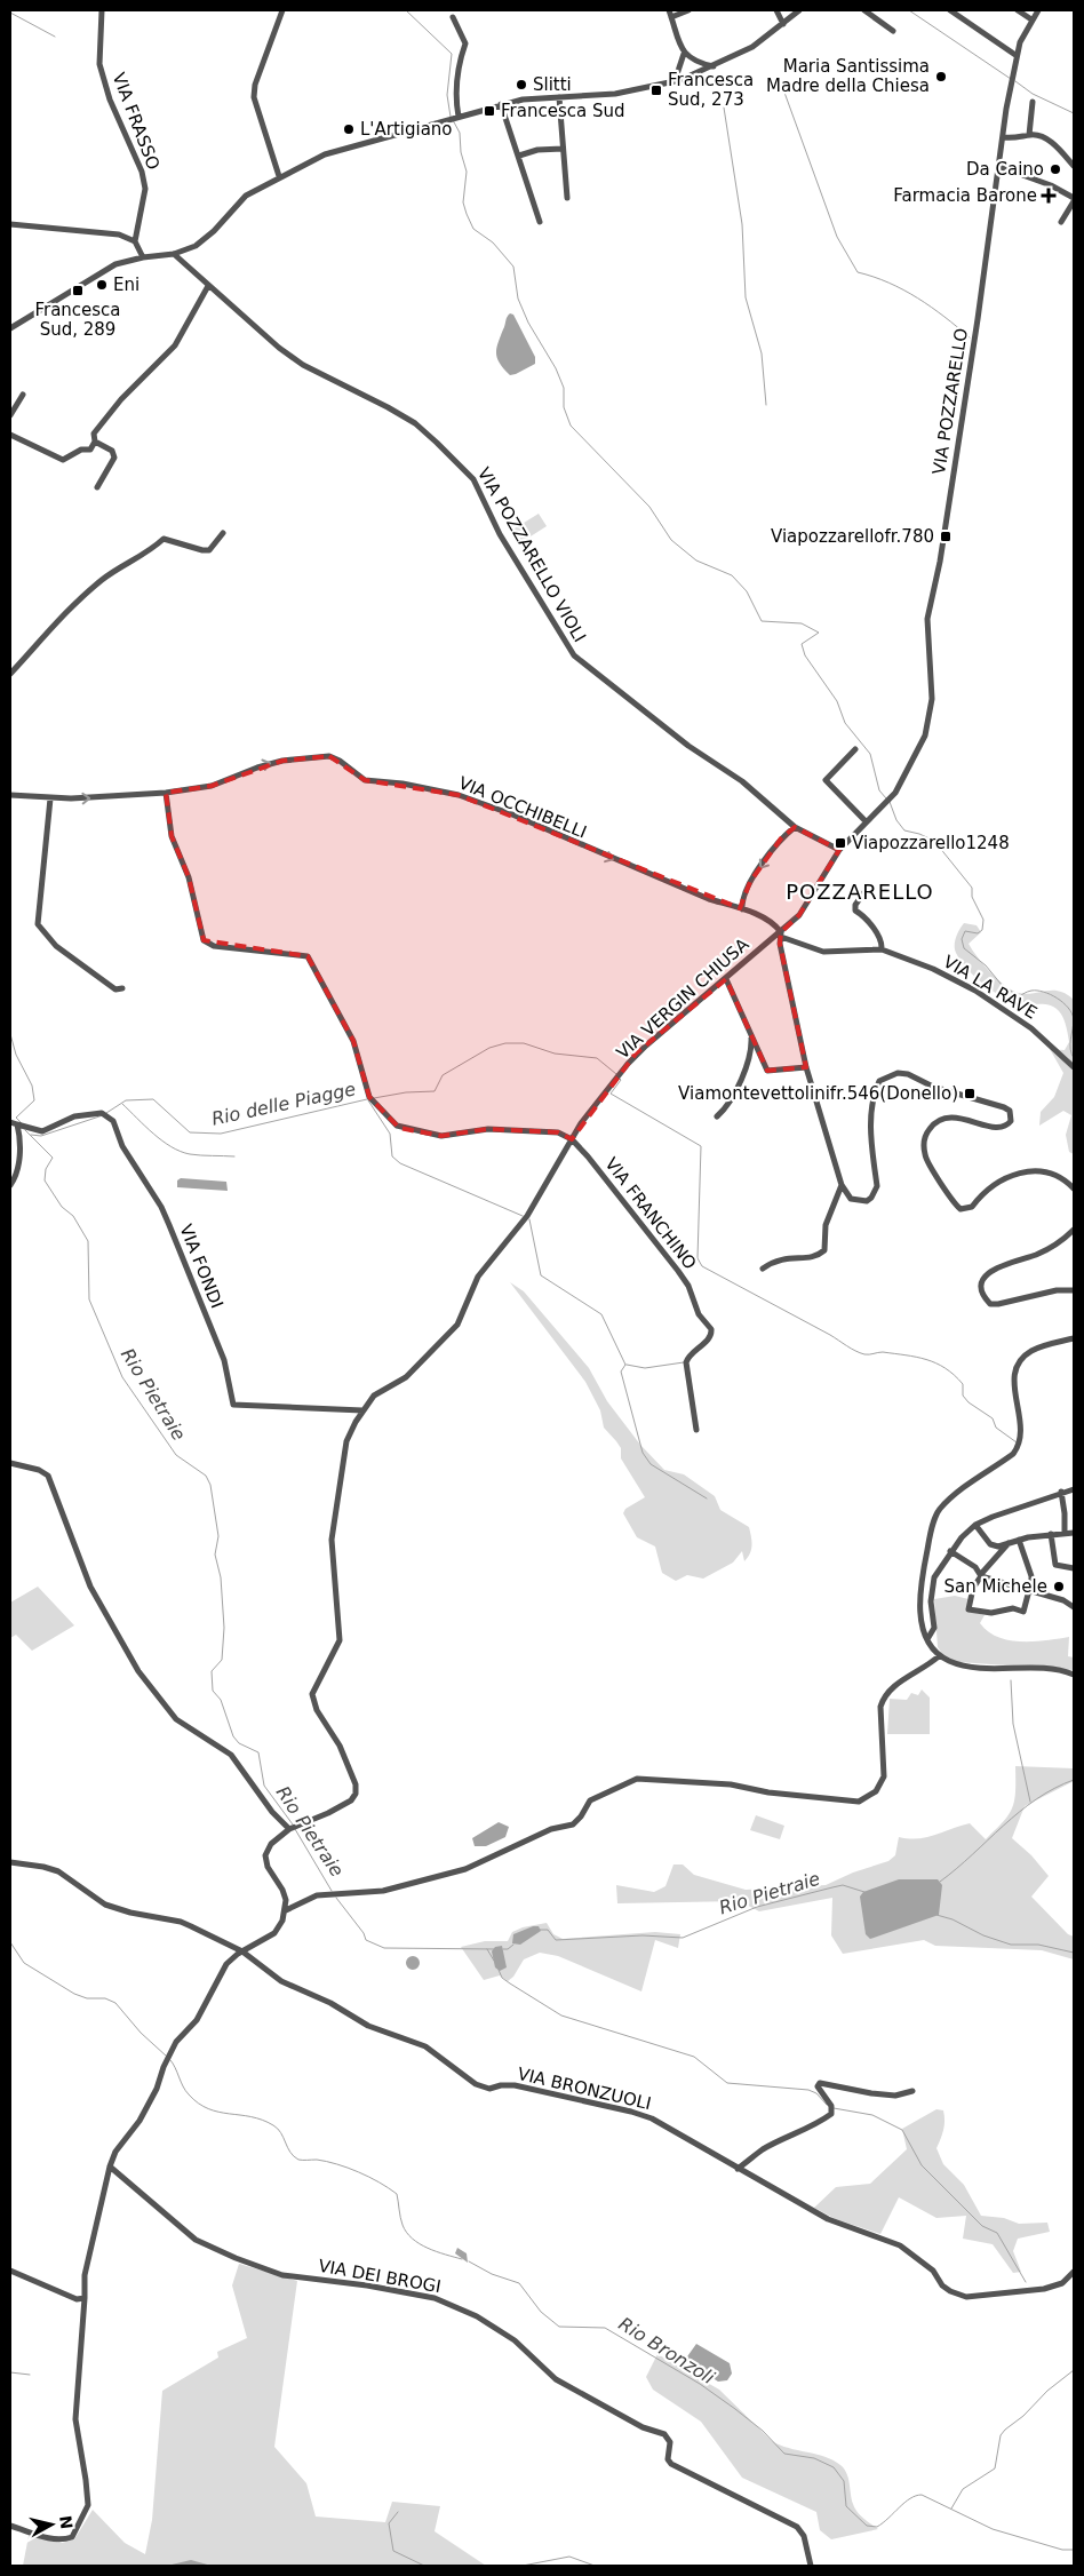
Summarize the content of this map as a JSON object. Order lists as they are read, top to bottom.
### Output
{
  "streets": {
    "street": [
      "VIA FRASSO",
      "VIA POZZARELLO",
      "VIA POZZARELLO VIOLI",
      "VIA OCCHIBELLI",
      "VIA LA RAVE",
      "VIA VERGIN CHIUSA",
      "VIA FRANCHINO",
      "VIA FONDI",
      "VIA BRONZUOLI",
      "VIA DEI BROGI"
    ]
  },
  "crossings": [
    ["VIA POZZARELLO", "VIA POZZARELLO VIOLI"],
    ["VIA POZZARELLO", "VIA VERGIN CHIUSA"],
    ["VIA POZZARELLO VIOLI", "VIA VERGIN CHIUSA"],
    ["VIA OCCHIBELLI", "VIA LA RAVE"],
    ["VIA OCCHIBELLI", "VIA VERGIN CHIUSA"],
    ["VIA LA RAVE", "VIA VERGIN CHIUSA"],
    ["VIA VERGIN CHIUSA", "VIA FRANCHINO"],
    ["VIA VERGIN CHIUSA", "VIA FONDI"]
  ],
  "one_way": ["VIA OCCHIBELLI"],
  "districts": ["POZZARELLO"],
  "water": ["Rio delle Piagge", "Rio Pietraie", "Rio Bronzoli"],
  "places": {
    "other": [
      "Maria Santissima Madre della Chiesa",
      "Slitti",
      "L'Artigiano",
      "Da Caino",
      "Eni",
      "San Michele"
    ],
    "transit": [
      "Francesca Sud, 273",
      "Francesca Sud",
      "Francesca Sud, 289",
      "Viapozzarellofr.780",
      "Viapozzarello1248",
      "Viamontevettolinifr.546(Donello)"
    ],
    "health": ["Farmacia Barone"]
  },
  "north": "right"
}
